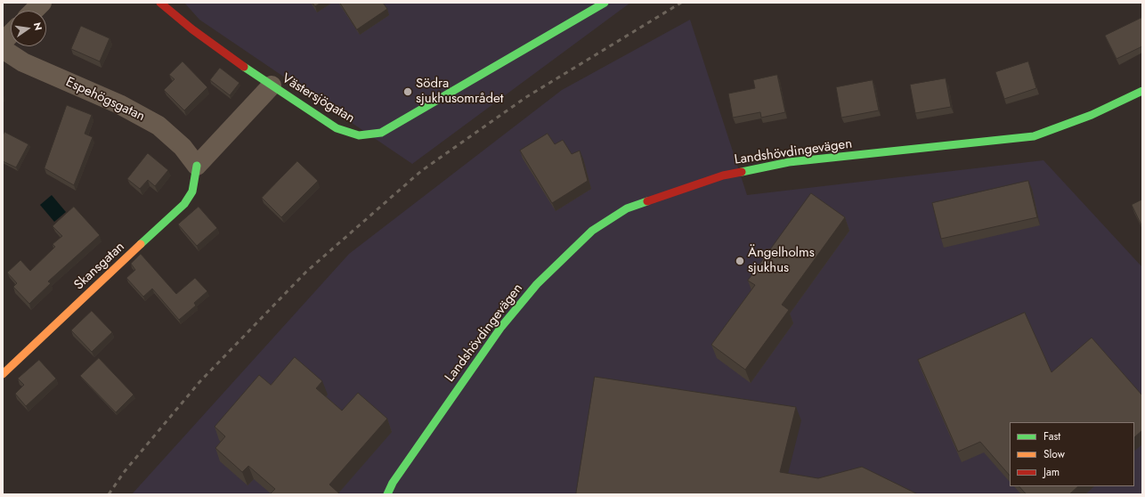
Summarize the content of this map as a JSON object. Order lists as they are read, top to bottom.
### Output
{
  "streets": {
    "street": [
      "Västersjögatan",
      "Espehögsgatan",
      "Landshövdingevägen",
      "Skansgatan"
    ]
  },
  "crossings": [
    ["Espehögsgatan", "Skansgatan"]
  ],
  "places": ["Södra sjukhusområdet", "Ängelholms sjukhus"],
  "legend": ["Fast", "Slow", "Jam"],
  "north": "right"
}
